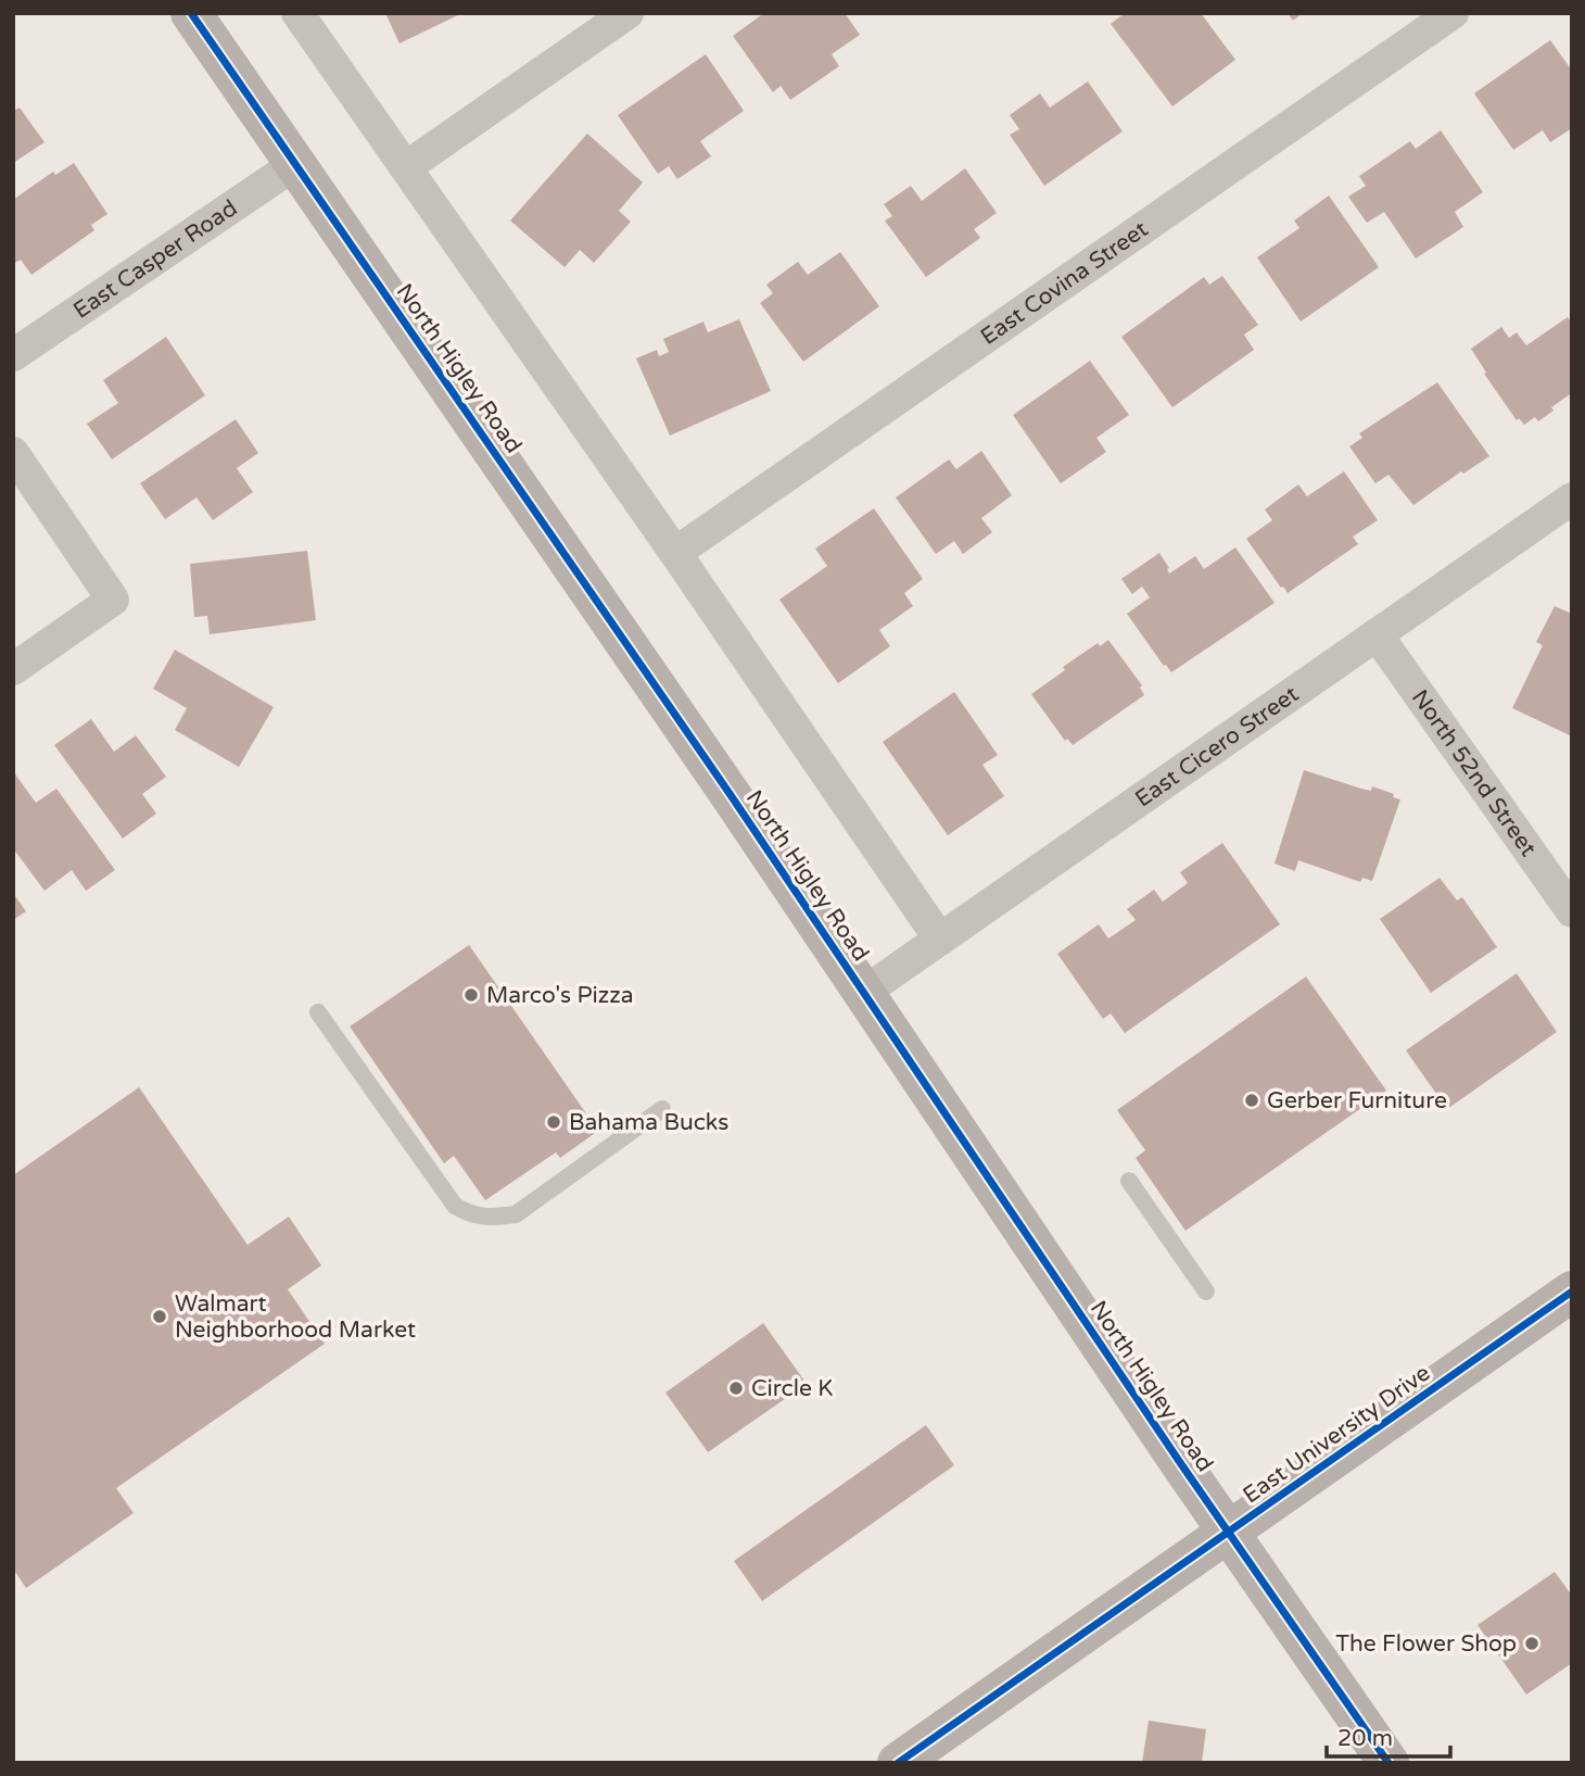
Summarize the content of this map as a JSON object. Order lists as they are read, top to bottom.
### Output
{
  "streets": {
    "main road": ["North Higley Road", "East University Drive"],
    "street": [
      "East Casper Road",
      "East Covina Street",
      "East Cicero Street",
      "North 52nd Street"
    ]
  },
  "crossings": [
    ["East Casper Road", "North Higley Road"],
    ["North Higley Road", "East Cicero Street"],
    ["North Higley Road", "East University Drive"],
    ["East Cicero Street", "North 52nd Street"]
  ],
  "places": [
    "Marco's Pizza",
    "Gerber Furniture",
    "Bahama Bucks",
    "Walmart Neighborhood Market",
    "Circle K",
    "The Flower Shop"
  ],
  "scale_bar": "20 m"
}
